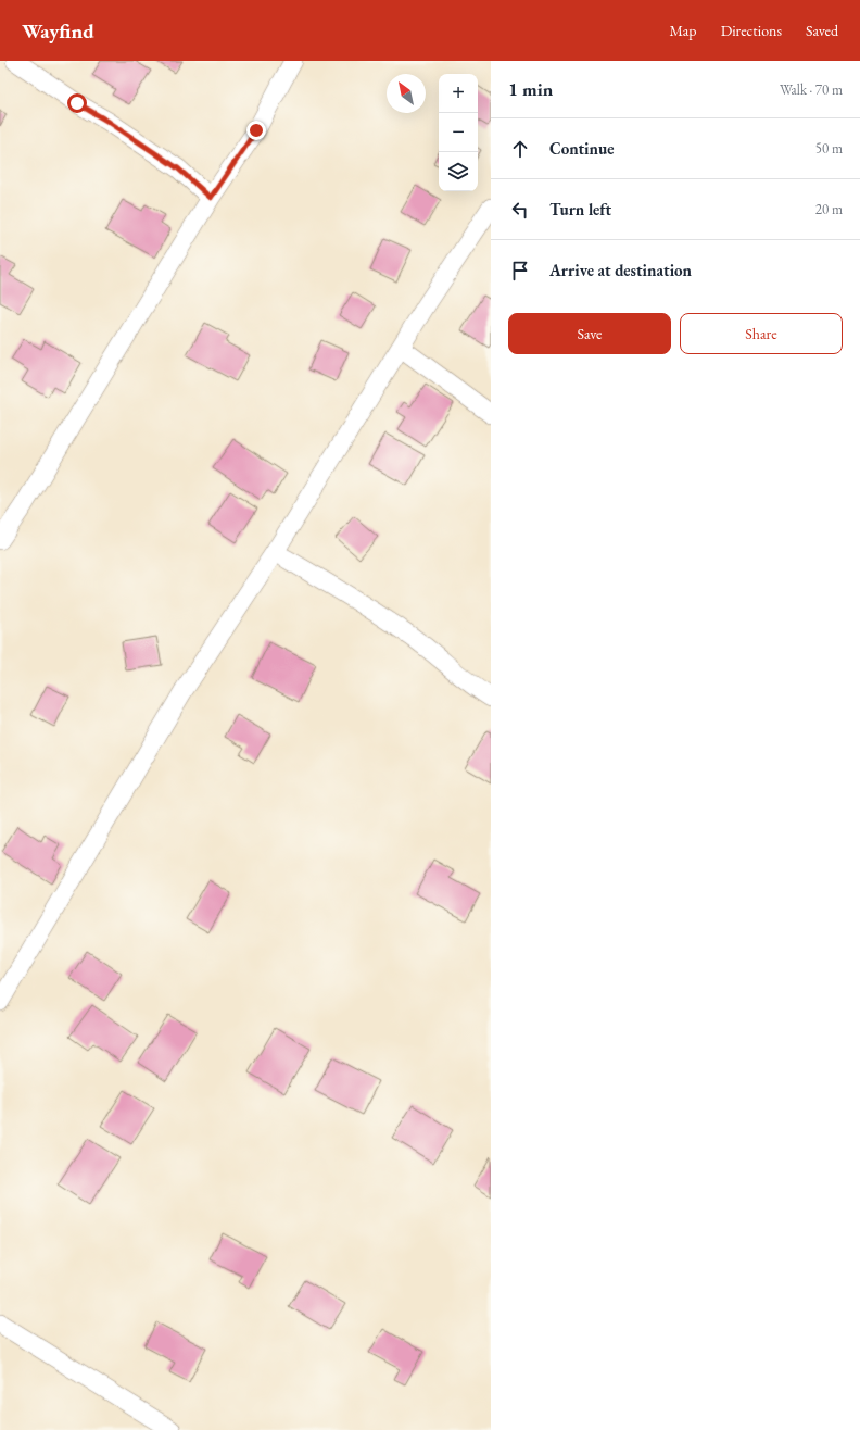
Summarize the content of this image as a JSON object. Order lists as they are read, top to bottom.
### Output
{
  "north": "top left",
  "page": {
    "header": "Wayfind",
    "nav": ["Map", "Directions", "Saved"],
    "heading": ["1 min", "Walk · 70 m"],
    "map_buttons": ["+", "−"],
    "list": [
      ["Continue", "50 m"],
      ["Turn left", "20 m"],
      "Arrive at destination"
    ],
    "buttons": ["Save", "Share"]
  }
}
